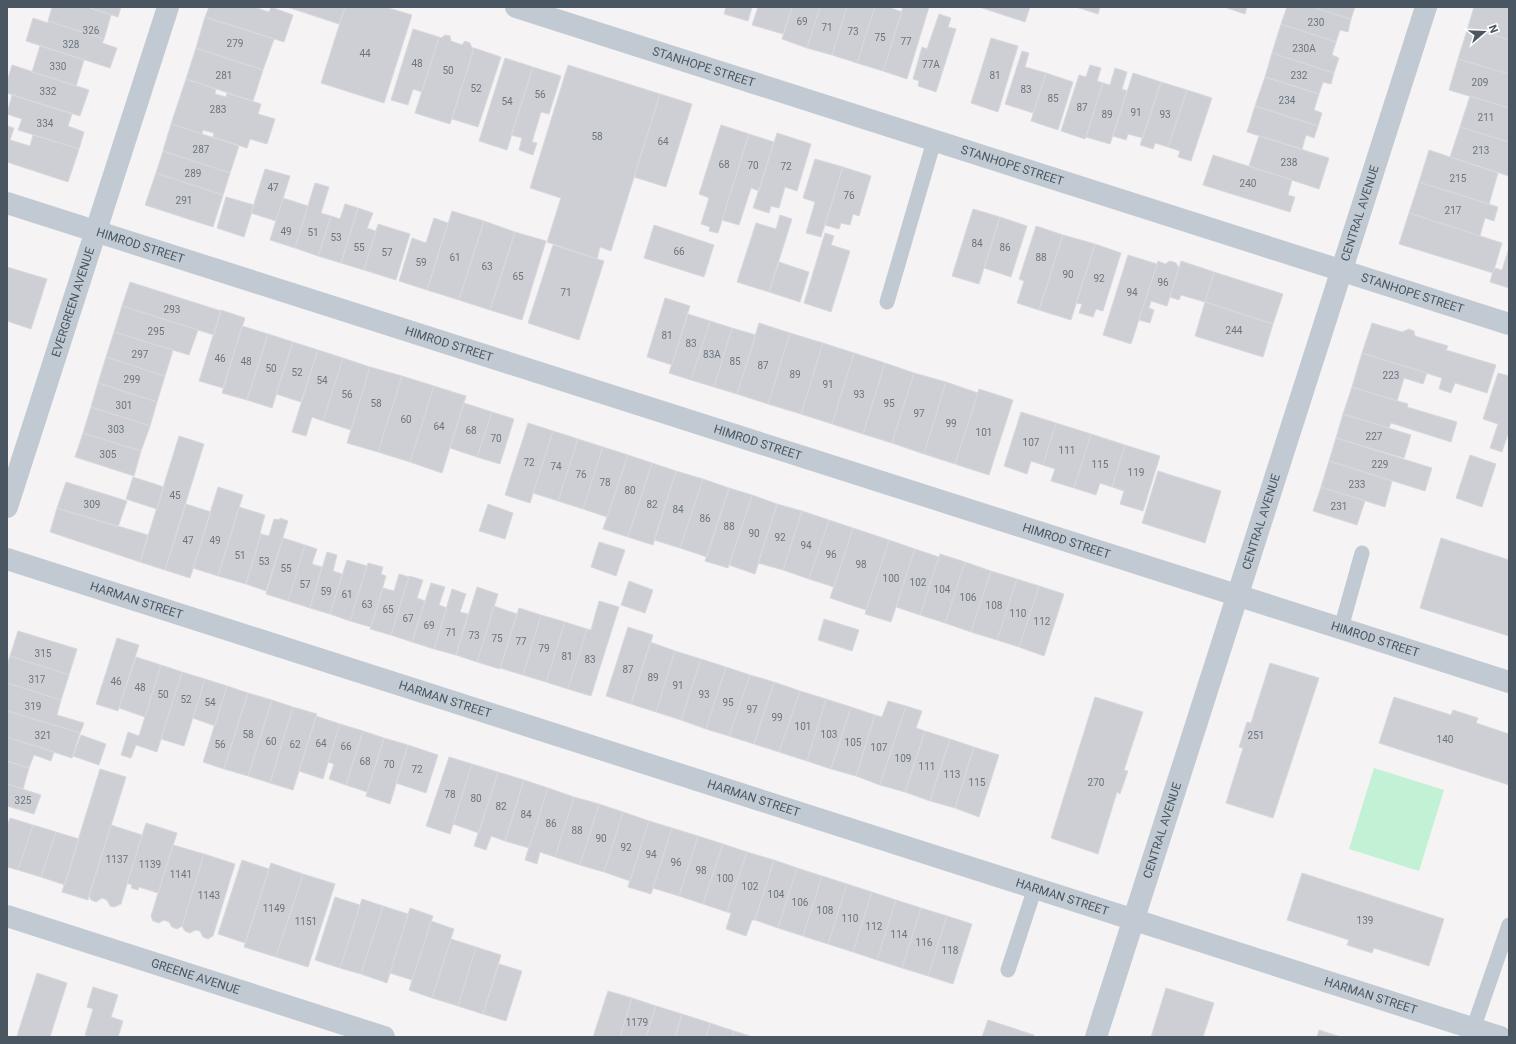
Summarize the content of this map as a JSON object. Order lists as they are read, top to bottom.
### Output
{
  "streets": {
    "street": [
      "STANHOPE STREET",
      "CENTRAL AVENUE",
      "HIMROD STREET",
      "EVERGREEN AVENUE",
      "HARMAN STREET",
      "GREENE AVENUE"
    ]
  },
  "crossings": [
    ["STANHOPE STREET", "CENTRAL AVENUE"],
    ["CENTRAL AVENUE", "HIMROD STREET"],
    ["CENTRAL AVENUE", "HARMAN STREET"],
    ["HIMROD STREET", "EVERGREEN AVENUE"]
  ],
  "house_numbers": [
    "69",
    "230",
    "71",
    "326",
    "73",
    "75",
    "77",
    "279",
    "328",
    "230A",
    "44",
    "48",
    "77A",
    "330",
    "50",
    "281",
    "81",
    "232",
    "209",
    "52",
    "83",
    "332",
    "56",
    "85",
    "234",
    "54",
    "87",
    "283",
    "91",
    "89",
    "93",
    "211",
    "334",
    "58",
    "64",
    "287",
    "213",
    "238",
    "68",
    "70",
    "72",
    "289",
    "215",
    "240",
    "47",
    "76",
    "291",
    "217",
    "49",
    "51",
    "53",
    "84",
    "55",
    "86",
    "66",
    "57",
    "61",
    "88",
    "59",
    "63",
    "90",
    "65",
    "92",
    "96",
    "71",
    "94",
    "293",
    "244",
    "295",
    "81",
    "83",
    "297",
    "83A",
    "46",
    "48",
    "85",
    "87",
    "50",
    "52",
    "89",
    "223",
    "299",
    "54",
    "91",
    "56",
    "93",
    "58",
    "95",
    "301",
    "97",
    "60",
    "99",
    "64",
    "303",
    "68",
    "101",
    "227",
    "70",
    "107",
    "111",
    "305",
    "72",
    "115",
    "229",
    "74",
    "119",
    "76",
    "78",
    "233",
    "80",
    "45",
    "309",
    "82",
    "231",
    "84",
    "86",
    "88",
    "90",
    "92",
    "47",
    "49",
    "94",
    "96",
    "51",
    "53",
    "98",
    "55",
    "100",
    "102",
    "57",
    "104",
    "59",
    "61",
    "106",
    "63",
    "108",
    "65",
    "110",
    "67",
    "112",
    "69",
    "71",
    "73",
    "75",
    "77",
    "79",
    "315",
    "81",
    "83",
    "87",
    "89",
    "317",
    "46",
    "91",
    "48",
    "50",
    "93",
    "52",
    "54",
    "95",
    "319",
    "97",
    "99",
    "101",
    "58",
    "103",
    "321",
    "251",
    "140",
    "60",
    "105",
    "64",
    "56",
    "62",
    "66",
    "107",
    "109",
    "68",
    "70",
    "111",
    "72",
    "113",
    "115",
    "270",
    "78",
    "80",
    "325",
    "82",
    "84",
    "86",
    "88",
    "90",
    "92",
    "94",
    "1137",
    "96",
    "1139",
    "98",
    "1141",
    "100",
    "102",
    "104",
    "1143",
    "106",
    "1149",
    "108",
    "110",
    "139",
    "1151",
    "112",
    "114",
    "116",
    "118",
    "1179"
  ],
  "north": "right"
}
